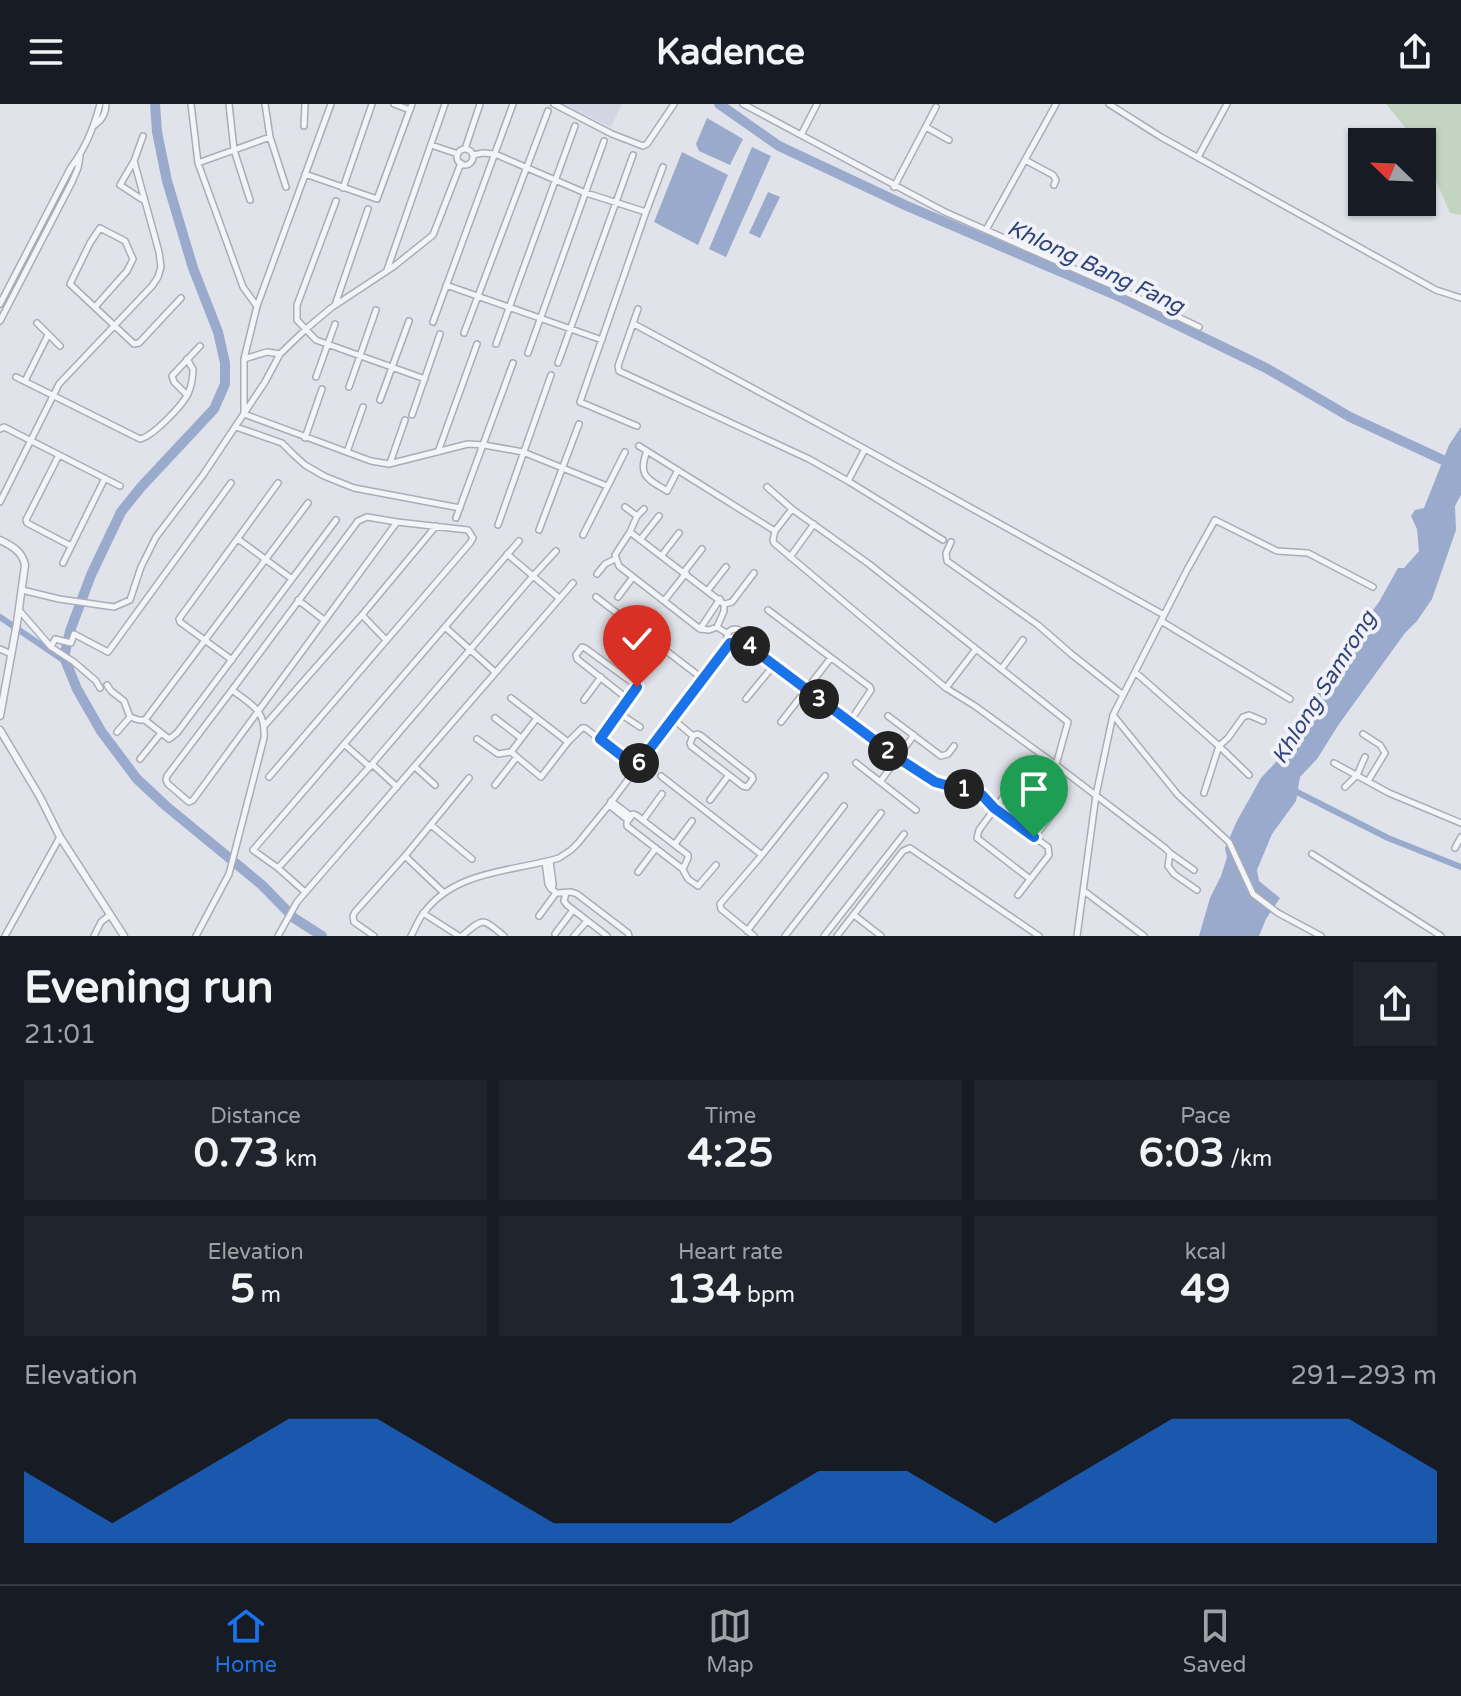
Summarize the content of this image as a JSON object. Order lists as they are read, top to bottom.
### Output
{
  "water": ["Khlong Bang Fang", "Khlong Samrong"],
  "north": "top left",
  "page": {
    "header": "Kadence",
    "pins": [
      "4",
      "3",
      "2",
      "6",
      "1"
    ],
    "heading": ["Evening run", "21:01"],
    "stats": [
      ["Distance", "0.73 km"],
      ["Time", "4:25"],
      ["Pace", "6:03 /km"],
      ["Elevation", "5 m"],
      ["Heart rate", "134 bpm"],
      ["kcal", "49"]
    ],
    "chart": ["Elevation", "291–293 m"],
    "tabs": ["Home", "Map", "Saved"]
  }
}
